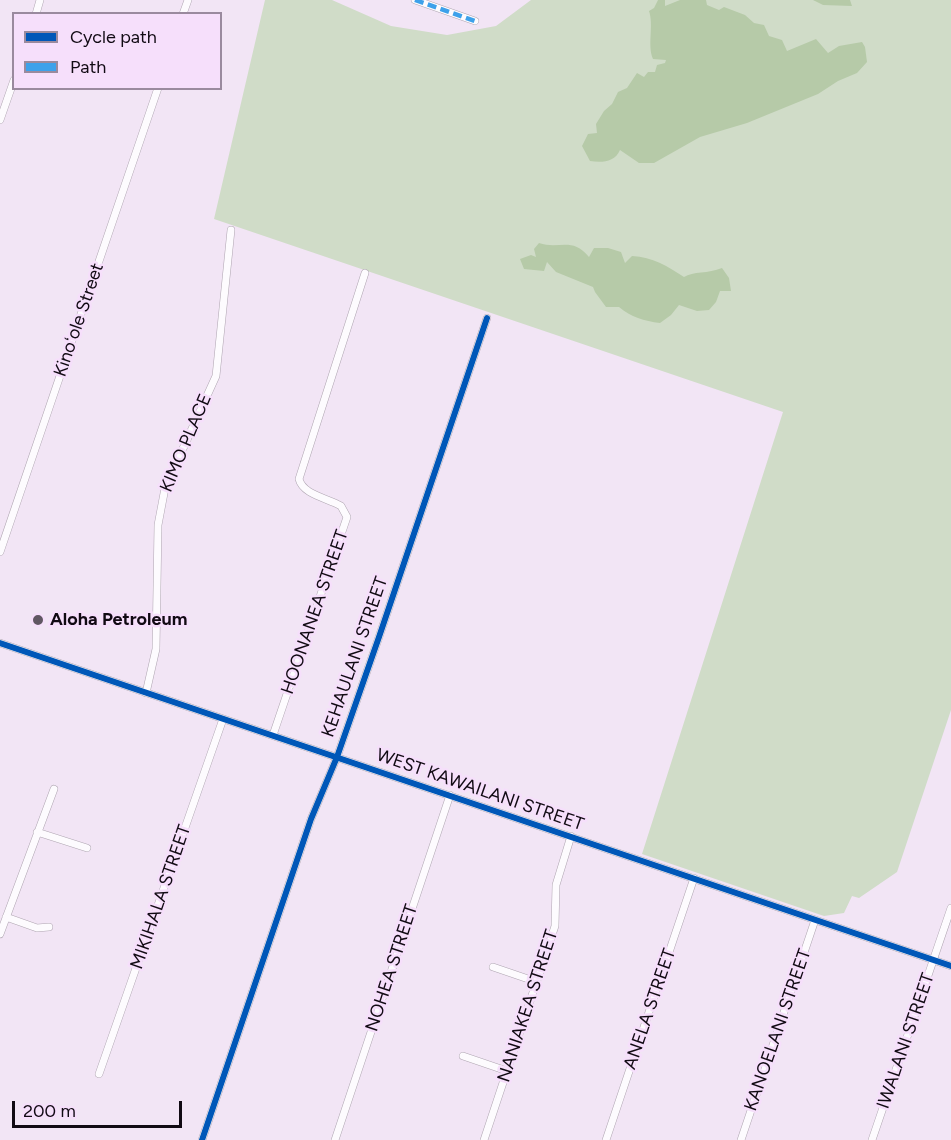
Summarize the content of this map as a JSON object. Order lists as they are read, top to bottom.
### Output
{
  "streets": {
    "street": [
      "Kinoʻole Street",
      "KIMO PLACE",
      "HOONANEA STREET",
      "KEHAULANI STREET",
      "WEST KAWAILANI STREET",
      "MIKIHALA STREET",
      "NOHEA STREET",
      "NANIAKEA STREET",
      "ANELA STREET",
      "KANOELANI STREET",
      "IWALANI STREET"
    ]
  },
  "crossings": [
    ["KIMO PLACE", "WEST KAWAILANI STREET"],
    ["HOONANEA STREET", "WEST KAWAILANI STREET"],
    ["KEHAULANI STREET", "WEST KAWAILANI STREET"],
    ["WEST KAWAILANI STREET", "MIKIHALA STREET"],
    ["WEST KAWAILANI STREET", "NOHEA STREET"],
    ["WEST KAWAILANI STREET", "NANIAKEA STREET"],
    ["WEST KAWAILANI STREET", "ANELA STREET"],
    ["WEST KAWAILANI STREET", "KANOELANI STREET"],
    ["WEST KAWAILANI STREET", "IWALANI STREET"]
  ],
  "places": ["Aloha Petroleum"],
  "legend": ["Cycle path", "Path"],
  "scale_bar": "200 m"
}
